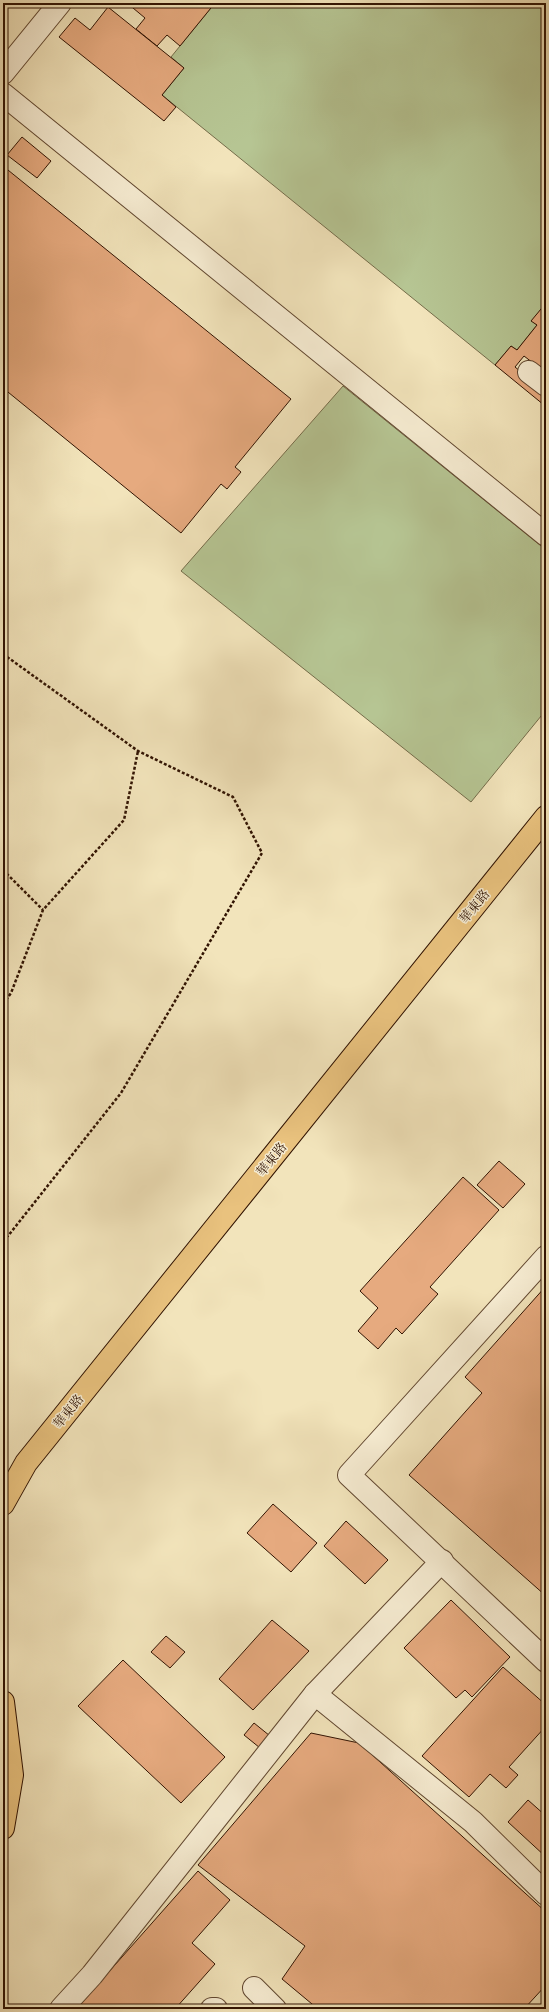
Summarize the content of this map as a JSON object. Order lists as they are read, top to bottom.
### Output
{
  "streets": {
    "main road": ["華東路"]
  }
}
